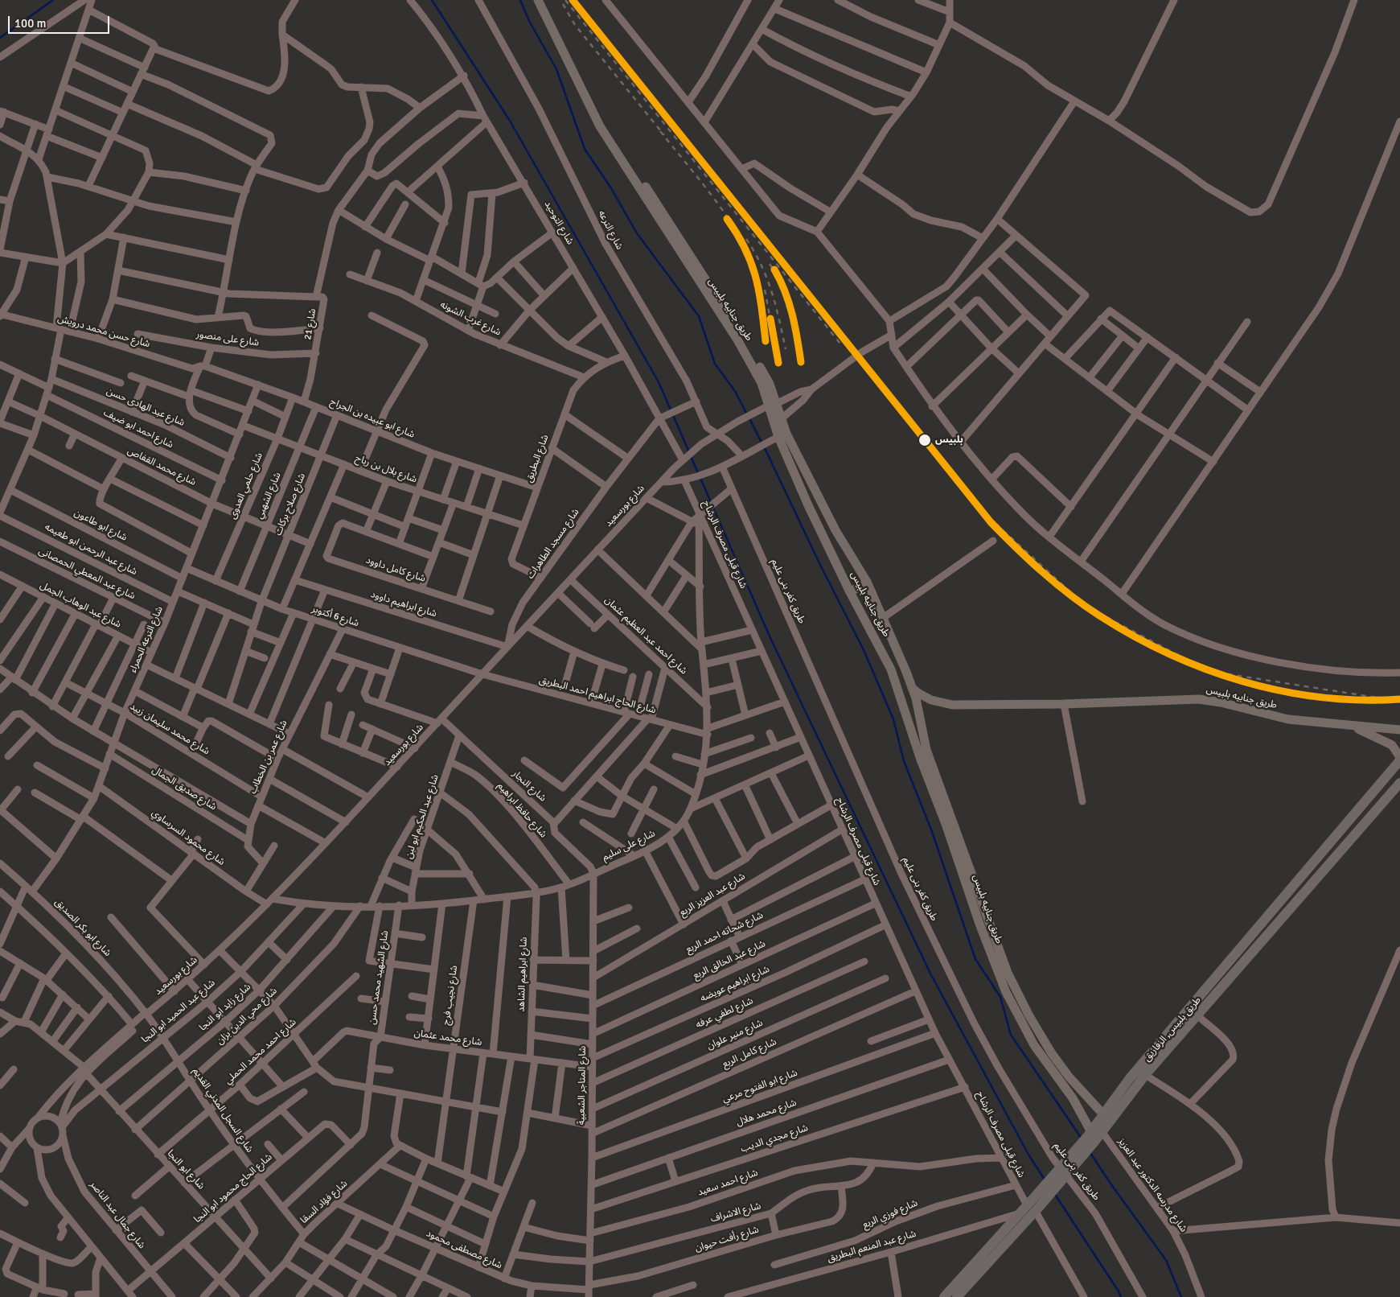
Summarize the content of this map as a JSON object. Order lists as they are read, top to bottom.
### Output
{
  "streets": {
    "highway": ["طريق بلبيس, الزقازيق"],
    "main road": ["طريق جنابيه بلبيس"],
    "street": [
      "شارع التوحيد",
      "شارع الترعه",
      "شارع غرب الشونه",
      "شارع 21",
      "شارع حسن محمد درويش",
      "شارع على منصور",
      "شارع عبد الهادى حسن",
      "شارع ابو عبيده بن الجراح",
      "شارع احمد ابو ضيف",
      "شارع البطريق",
      "شارع محمد القفاص",
      "شارع بلال بن رباح",
      "شارع حلمي العدوى",
      "شارع الشهبي",
      "شارع صلاح بركات",
      "شارع بورسعيد",
      "شارع ابو طاعون",
      "شارع مسجد الطاهرات",
      "شارع قبلى مصرف الرشاح",
      "شارع عبد الرحمن ابو طعيمه",
      "شارع كامل داوود",
      "شارع عبد المعطي الحمصانى",
      "طريق كفر بنى عليم",
      "شارع ابراهيم داوود",
      "شارع عبد الوهاب الجمل",
      "شارع 6 أكتوبر",
      "شارع احمد عبد العظيم عثمان",
      "شارع الترعه الحمراء",
      "شارع الحاج ابراهيم احمد البطريق",
      "شارع محمد سليمان زبيد",
      "شارع عمر بن الخطاب",
      "شارع النجار",
      "شارع صديق الجمال",
      "شارع حافظ ابراهيم",
      "شارع عبد الحكيم ابو لبن",
      "شارع محمود السرساوي",
      "شارع على سليم",
      "شارع عبد العزيز الربع",
      "شارع ابو بكر الصديق",
      "شارع شحاته احمد الربع",
      "شارع عبد الخالق الربع",
      "شارع ابراهيم الشاهد",
      "شارع الشهيد محمد حسن",
      "شارع ابراهيم عويضه",
      "شارع نجيب فرج",
      "شارع زايد ابو النجا",
      "شارع عبد الحميد ابو النجا",
      "شارع لطفي عرفه",
      "شارع محي الدين بزان",
      "شارع منير علوان",
      "شارع محمد عثمان",
      "شارع احمد محمد الحملي",
      "شارع كامل الربع",
      "شارع المتاجر الشعبية",
      "شارع ابو الفتوح مرعي",
      "شارع السجل المدني القديم",
      "شارع محمد هلال",
      "شارع مجدي الديب",
      "شارع ابو النجا",
      "شارع احمد سعيد",
      "شارع مدرسه الدكتور عبد العزيز",
      "شارع الحاج محمود ابو النجا",
      "شارع فؤاد السقا",
      "شارع الاشراف",
      "شارع فوزي الربع",
      "شارع جمال عبد الناصر",
      "شارع رأفت حيوان",
      "شارع عبد المنعم البطريق",
      "شارع مصطفى محمود"
    ]
  },
  "crossings": [
    ["شارع التوحيد", "شارع 21"],
    ["شارع التوحيد", "شارع البطريق"],
    ["شارع التوحيد", "شارع بورسعيد"],
    ["شارع التوحيد", "شارع مسجد الطاهرات"],
    ["شارع الترعه", "شارع بورسعيد"],
    ["شارع الترعه", "شارع مسجد الطاهرات"],
    ["طريق جنابيه بلبيس", "شارع بورسعيد"],
    ["طريق جنابيه بلبيس", "طريق بلبيس, الزقازيق"],
    ["شارع غرب الشونه", "شارع البطريق"],
    ["شارع 21", "شارع على منصور"],
    ["شارع 21", "شارع ابو عبيده بن الجراح"],
    ["شارع حسن محمد درويش", "شارع ابو عبيده بن الجراح"],
    ["شارع عبد الهادى حسن", "شارع الترعه الحمراء"],
    ["شارع ابو عبيده بن الجراح", "شارع البطريق"],
    ["شارع ابو عبيده بن الجراح", "شارع حلمي العدوى"],
    ["شارع ابو عبيده بن الجراح", "شارع الشهبي"],
    ["شارع ابو عبيده بن الجراح", "شارع صلاح بركات"],
    ["شارع ابو عبيده بن الجراح", "شارع الترعه الحمراء"],
    ["شارع احمد ابو ضيف", "شارع الترعه الحمراء"],
    ["شارع البطريق", "شارع بلال بن رباح"],
    ["شارع البطريق", "شارع مسجد الطاهرات"],
    ["شارع محمد القفاص", "شارع حلمي العدوى"],
    ["شارع محمد القفاص", "شارع الشهبي"],
    ["شارع محمد القفاص", "شارع صلاح بركات"],
    ["شارع محمد القفاص", "شارع الترعه الحمراء"],
    ["شارع بلال بن رباح", "شارع حلمي العدوى"],
    ["شارع بلال بن رباح", "شارع الشهبي"],
    ["شارع بلال بن رباح", "شارع صلاح بركات"],
    ["شارع بلال بن رباح", "شارع الترعه الحمراء"],
    ["شارع حلمي العدوى", "شارع 6 أكتوبر"],
    ["شارع الشهبي", "شارع 6 أكتوبر"],
    ["شارع صلاح بركات", "شارع 6 أكتوبر"],
    ["شارع بورسعيد", "شارع مسجد الطاهرات"],
    ["شارع بورسعيد", "شارع ابراهيم داوود"],
    ["شارع بورسعيد", "شارع 6 أكتوبر"],
    ["شارع بورسعيد", "شارع احمد عبد العظيم عثمان"],
    ["شارع بورسعيد", "شارع الحاج ابراهيم احمد البطريق"],
    ["شارع بورسعيد", "شارع النجار"],
    ["شارع بورسعيد", "شارع محمود السرساوي"],
    ["شارع بورسعيد", "شارع على سليم"],
    ["شارع بورسعيد", "شارع ابو بكر الصديق"],
    ["شارع بورسعيد", "شارع عبد الحميد ابو النجا"],
    ["شارع بورسعيد", "شارع السجل المدني القديم"],
    ["شارع بورسعيد", "شارع ابو النجا"],
    ["شارع بورسعيد", "شارع جمال عبد الناصر"],
    ["شارع ابو طاعون", "شارع الترعه الحمراء"],
    ["شارع مسجد الطاهرات", "شارع ابراهيم داوود"],
    ["شارع قبلى مصرف الرشاح", "شارع على سليم"],
    ["شارع قبلى مصرف الرشاح", "شارع عبد العزيز الربع"],
    ["شارع قبلى مصرف الرشاح", "شارع شحاته احمد الربع"],
    ["شارع قبلى مصرف الرشاح", "شارع عبد الخالق الربع"],
    ["شارع قبلى مصرف الرشاح", "شارع ابراهيم عويضه"],
    ["شارع قبلى مصرف الرشاح", "طريق بلبيس, الزقازيق"],
    ["شارع قبلى مصرف الرشاح", "شارع كامل الربع"],
    ["شارع قبلى مصرف الرشاح", "شارع ابو الفتوح مرعي"],
    ["شارع قبلى مصرف الرشاح", "شارع محمد هلال"],
    ["شارع قبلى مصرف الرشاح", "شارع مجدي الديب"],
    ["شارع قبلى مصرف الرشاح", "شارع احمد سعيد"],
    ["شارع قبلى مصرف الرشاح", "شارع فوزي الربع"],
    ["شارع قبلى مصرف الرشاح", "شارع عبد المنعم البطريق"],
    ["شارع عبد الرحمن ابو طعيمه", "شارع الترعه الحمراء"],
    ["شارع عبد المعطي الحمصانى", "شارع الترعه الحمراء"],
    ["شارع عبد الوهاب الجمل", "شارع الترعه الحمراء"],
    ["شارع 6 أكتوبر", "شارع الترعه الحمراء"],
    ["شارع 6 أكتوبر", "شارع الحاج ابراهيم احمد البطريق"],
    ["شارع 6 أكتوبر", "شارع عمر بن الخطاب"],
    ["شارع احمد عبد العظيم عثمان", "شارع على سليم"],
    ["شارع الترعه الحمراء", "شارع محمد سليمان زبيد"],
    ["شارع الترعه الحمراء", "شارع صديق الجمال"],
    ["شارع الترعه الحمراء", "شارع محمود السرساوي"],
    ["شارع الترعه الحمراء", "شارع ابو بكر الصديق"],
    ["شارع الحاج ابراهيم احمد البطريق", "شارع على سليم"],
    ["شارع محمد سليمان زبيد", "شارع عمر بن الخطاب"],
    ["شارع عمر بن الخطاب", "شارع صديق الجمال"],
    ["شارع النجار", "شارع عبد الحكيم ابو لبن"],
    ["شارع النجار", "شارع على سليم"],
    ["شارع النجار", "شارع المتاجر الشعبية"],
    ["شارع حافظ ابراهيم", "شارع عبد الحكيم ابو لبن"],
    ["شارع حافظ ابراهيم", "شارع على سليم"],
    ["شارع عبد الحكيم ابو لبن", "شارع على سليم"],
    ["شارع على سليم", "شارع ابراهيم الشاهد"],
    ["شارع على سليم", "شارع الشهيد محمد حسن"],
    ["شارع على سليم", "شارع نجيب فرج"],
    ["شارع على سليم", "شارع زايد ابو النجا"],
    ["شارع على سليم", "شارع عبد الحميد ابو النجا"],
    ["شارع على سليم", "شارع محي الدين بزان"],
    ["شارع على سليم", "شارع المتاجر الشعبية"],
    ["شارع عبد العزيز الربع", "شارع المتاجر الشعبية"],
    ["شارع ابو بكر الصديق", "شارع السجل المدني القديم"],
    ["شارع شحاته احمد الربع", "شارع المتاجر الشعبية"],
    ["شارع عبد الخالق الربع", "شارع المتاجر الشعبية"],
    ["شارع ابراهيم الشاهد", "شارع محمد عثمان"],
    ["شارع ابراهيم الشاهد", "شارع مصطفى محمود"],
    ["شارع الشهيد محمد حسن", "شارع محمد عثمان"],
    ["شارع الشهيد محمد حسن", "شارع السجل المدني القديم"],
    ["شارع الشهيد محمد حسن", "شارع الحاج محمود ابو النجا"],
    ["شارع ابراهيم عويضه", "شارع المتاجر الشعبية"],
    ["شارع نجيب فرج", "شارع محمد عثمان"],
    ["شارع زايد ابو النجا", "شارع السجل المدني القديم"],
    ["شارع زايد ابو النجا", "شارع ابو النجا"],
    ["شارع عبد الحميد ابو النجا", "شارع السجل المدني القديم"],
    ["شارع عبد الحميد ابو النجا", "شارع ابو النجا"],
    ["شارع عبد الحميد ابو النجا", "شارع جمال عبد الناصر"],
    ["شارع لطفي عرفه", "شارع المتاجر الشعبية"],
    ["شارع محي الدين بزان", "شارع السجل المدني القديم"],
    ["شارع محي الدين بزان", "شارع ابو النجا"],
    ["طريق بلبيس, الزقازيق", "شارع مدرسه الدكتور عبد العزيز"],
    ["طريق بلبيس, الزقازيق", "شارع عبد المنعم البطريق"],
    ["شارع منير علوان", "شارع المتاجر الشعبية"],
    ["شارع محمد عثمان", "شارع المتاجر الشعبية"],
    ["شارع احمد محمد الحملي", "شارع السجل المدني القديم"],
    ["شارع احمد محمد الحملي", "شارع ابو النجا"],
    ["شارع كامل الربع", "شارع المتاجر الشعبية"],
    ["شارع المتاجر الشعبية", "شارع ابو الفتوح مرعي"],
    ["شارع المتاجر الشعبية", "شارع محمد هلال"],
    ["شارع المتاجر الشعبية", "شارع مجدي الديب"],
    ["شارع المتاجر الشعبية", "شارع احمد سعيد"],
    ["شارع المتاجر الشعبية", "شارع الاشراف"],
    ["شارع المتاجر الشعبية", "شارع رأفت حيوان"],
    ["شارع المتاجر الشعبية", "شارع مصطفى محمود"],
    ["شارع السجل المدني القديم", "شارع الحاج محمود ابو النجا"],
    ["شارع السجل المدني القديم", "شارع فؤاد السقا"],
    ["شارع ابو النجا", "شارع الحاج محمود ابو النجا"],
    ["شارع ابو النجا", "شارع فؤاد السقا"],
    ["شارع احمد سعيد", "شارع الاشراف"],
    ["شارع الحاج محمود ابو النجا", "شارع جمال عبد الناصر"],
    ["شارع فؤاد السقا", "شارع مصطفى محمود"],
    ["شارع الاشراف", "شارع رأفت حيوان"],
    ["شارع رأفت حيوان", "شارع مصطفى محمود"]
  ],
  "places": ["بلبيس"],
  "scale_bar": "100 m"
}
